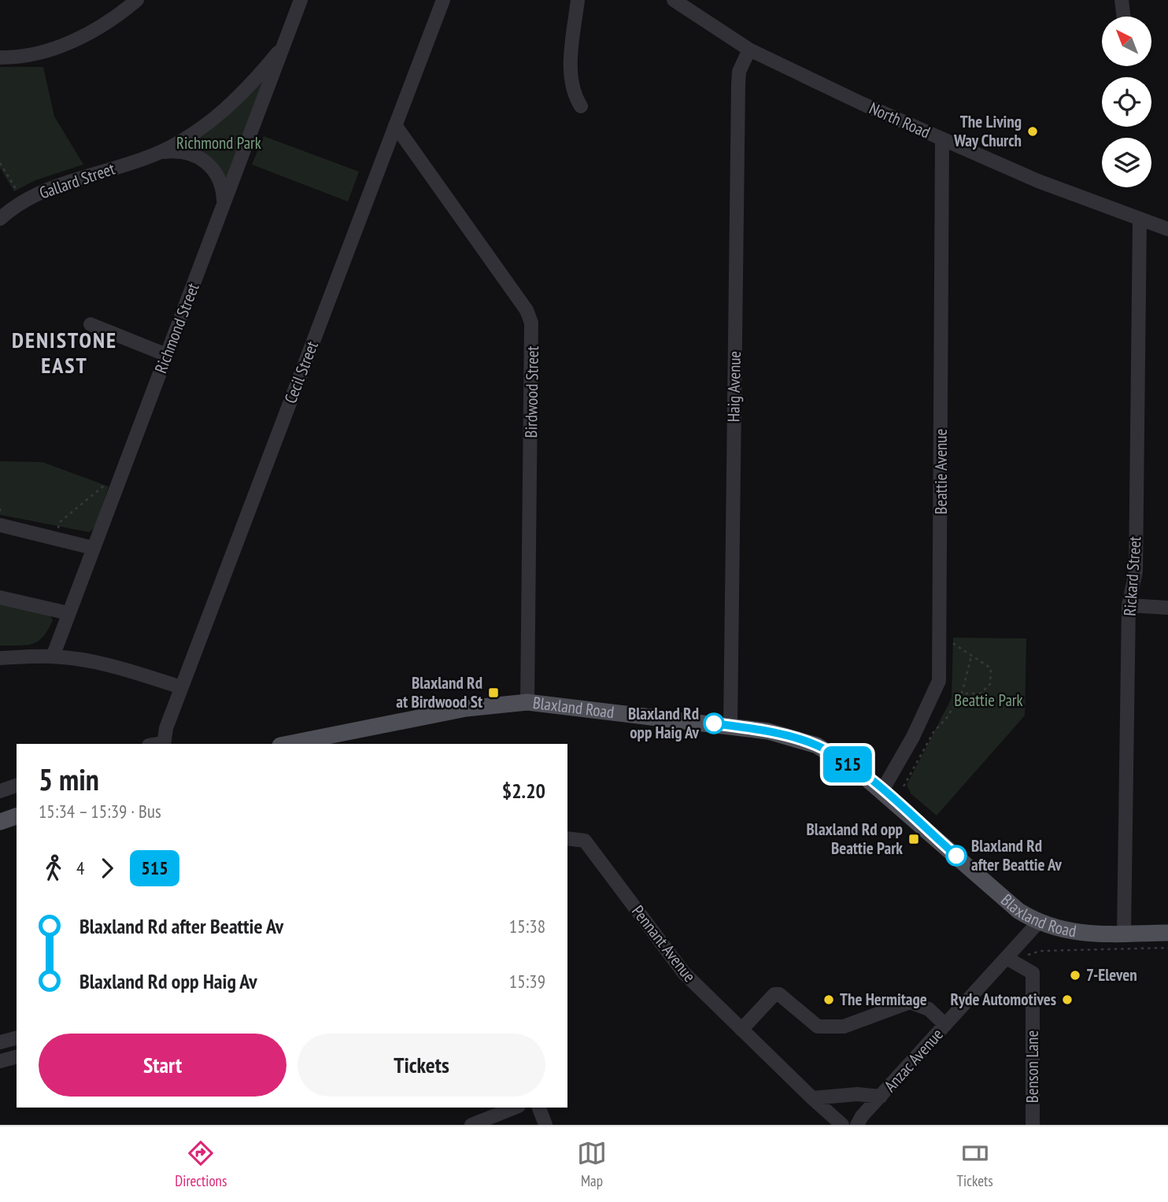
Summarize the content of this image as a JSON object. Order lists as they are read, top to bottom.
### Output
{
  "streets": {
    "main road": ["Blaxland Road"],
    "street": [
      "North Road",
      "Gallard Street",
      "Richmond Street",
      "Cecil Street",
      "Haig Avenue",
      "Birdwood Street",
      "Beattie Avenue",
      "Rickard Street",
      "Pennant Avenue",
      "Anzac Avenue",
      "Benson Lane"
    ]
  },
  "crossings": [
    ["North Road", "Haig Avenue"],
    ["North Road", "Beattie Avenue"],
    ["North Road", "Rickard Street"],
    ["Gallard Street", "Richmond Street"],
    ["Cecil Street", "Birdwood Street"],
    ["Haig Avenue", "Blaxland Road"],
    ["Birdwood Street", "Blaxland Road"],
    ["Beattie Avenue", "Blaxland Road"],
    ["Rickard Street", "Blaxland Road"],
    ["Blaxland Road", "Anzac Avenue"],
    ["Anzac Avenue", "Benson Lane"]
  ],
  "districts": ["DENISTONE EAST"],
  "parks": ["Richmond Park", "Beattie Park"],
  "places": {
    "other": [
      "The Living Way Church",
      "Blaxland Rd opp Haig Av",
      "Blaxland Rd after Beattie Av",
      "7-Eleven",
      "The Hermitage",
      "Ryde Automotives"
    ],
    "transit": ["Blaxland Rd at Birdwood St", "Blaxland Rd opp Beattie Park"]
  },
  "lines": ["bus line 515"],
  "north": "top left",
  "page": {
    "on_map": "515",
    "heading": ["5 min", "15:34 – 15:39 · Bus", "$2.20"],
    "legs": ["4", "515"],
    "list": [
      {
        "name": "Blaxland Rd after Beattie Av",
        "value": "15:38"
      },
      {
        "name": "Blaxland Rd opp Haig Av",
        "value": "15:39"
      }
    ],
    "buttons": ["Start", "Tickets"],
    "tabs": ["Directions", "Map", "Tickets"]
  }
}
